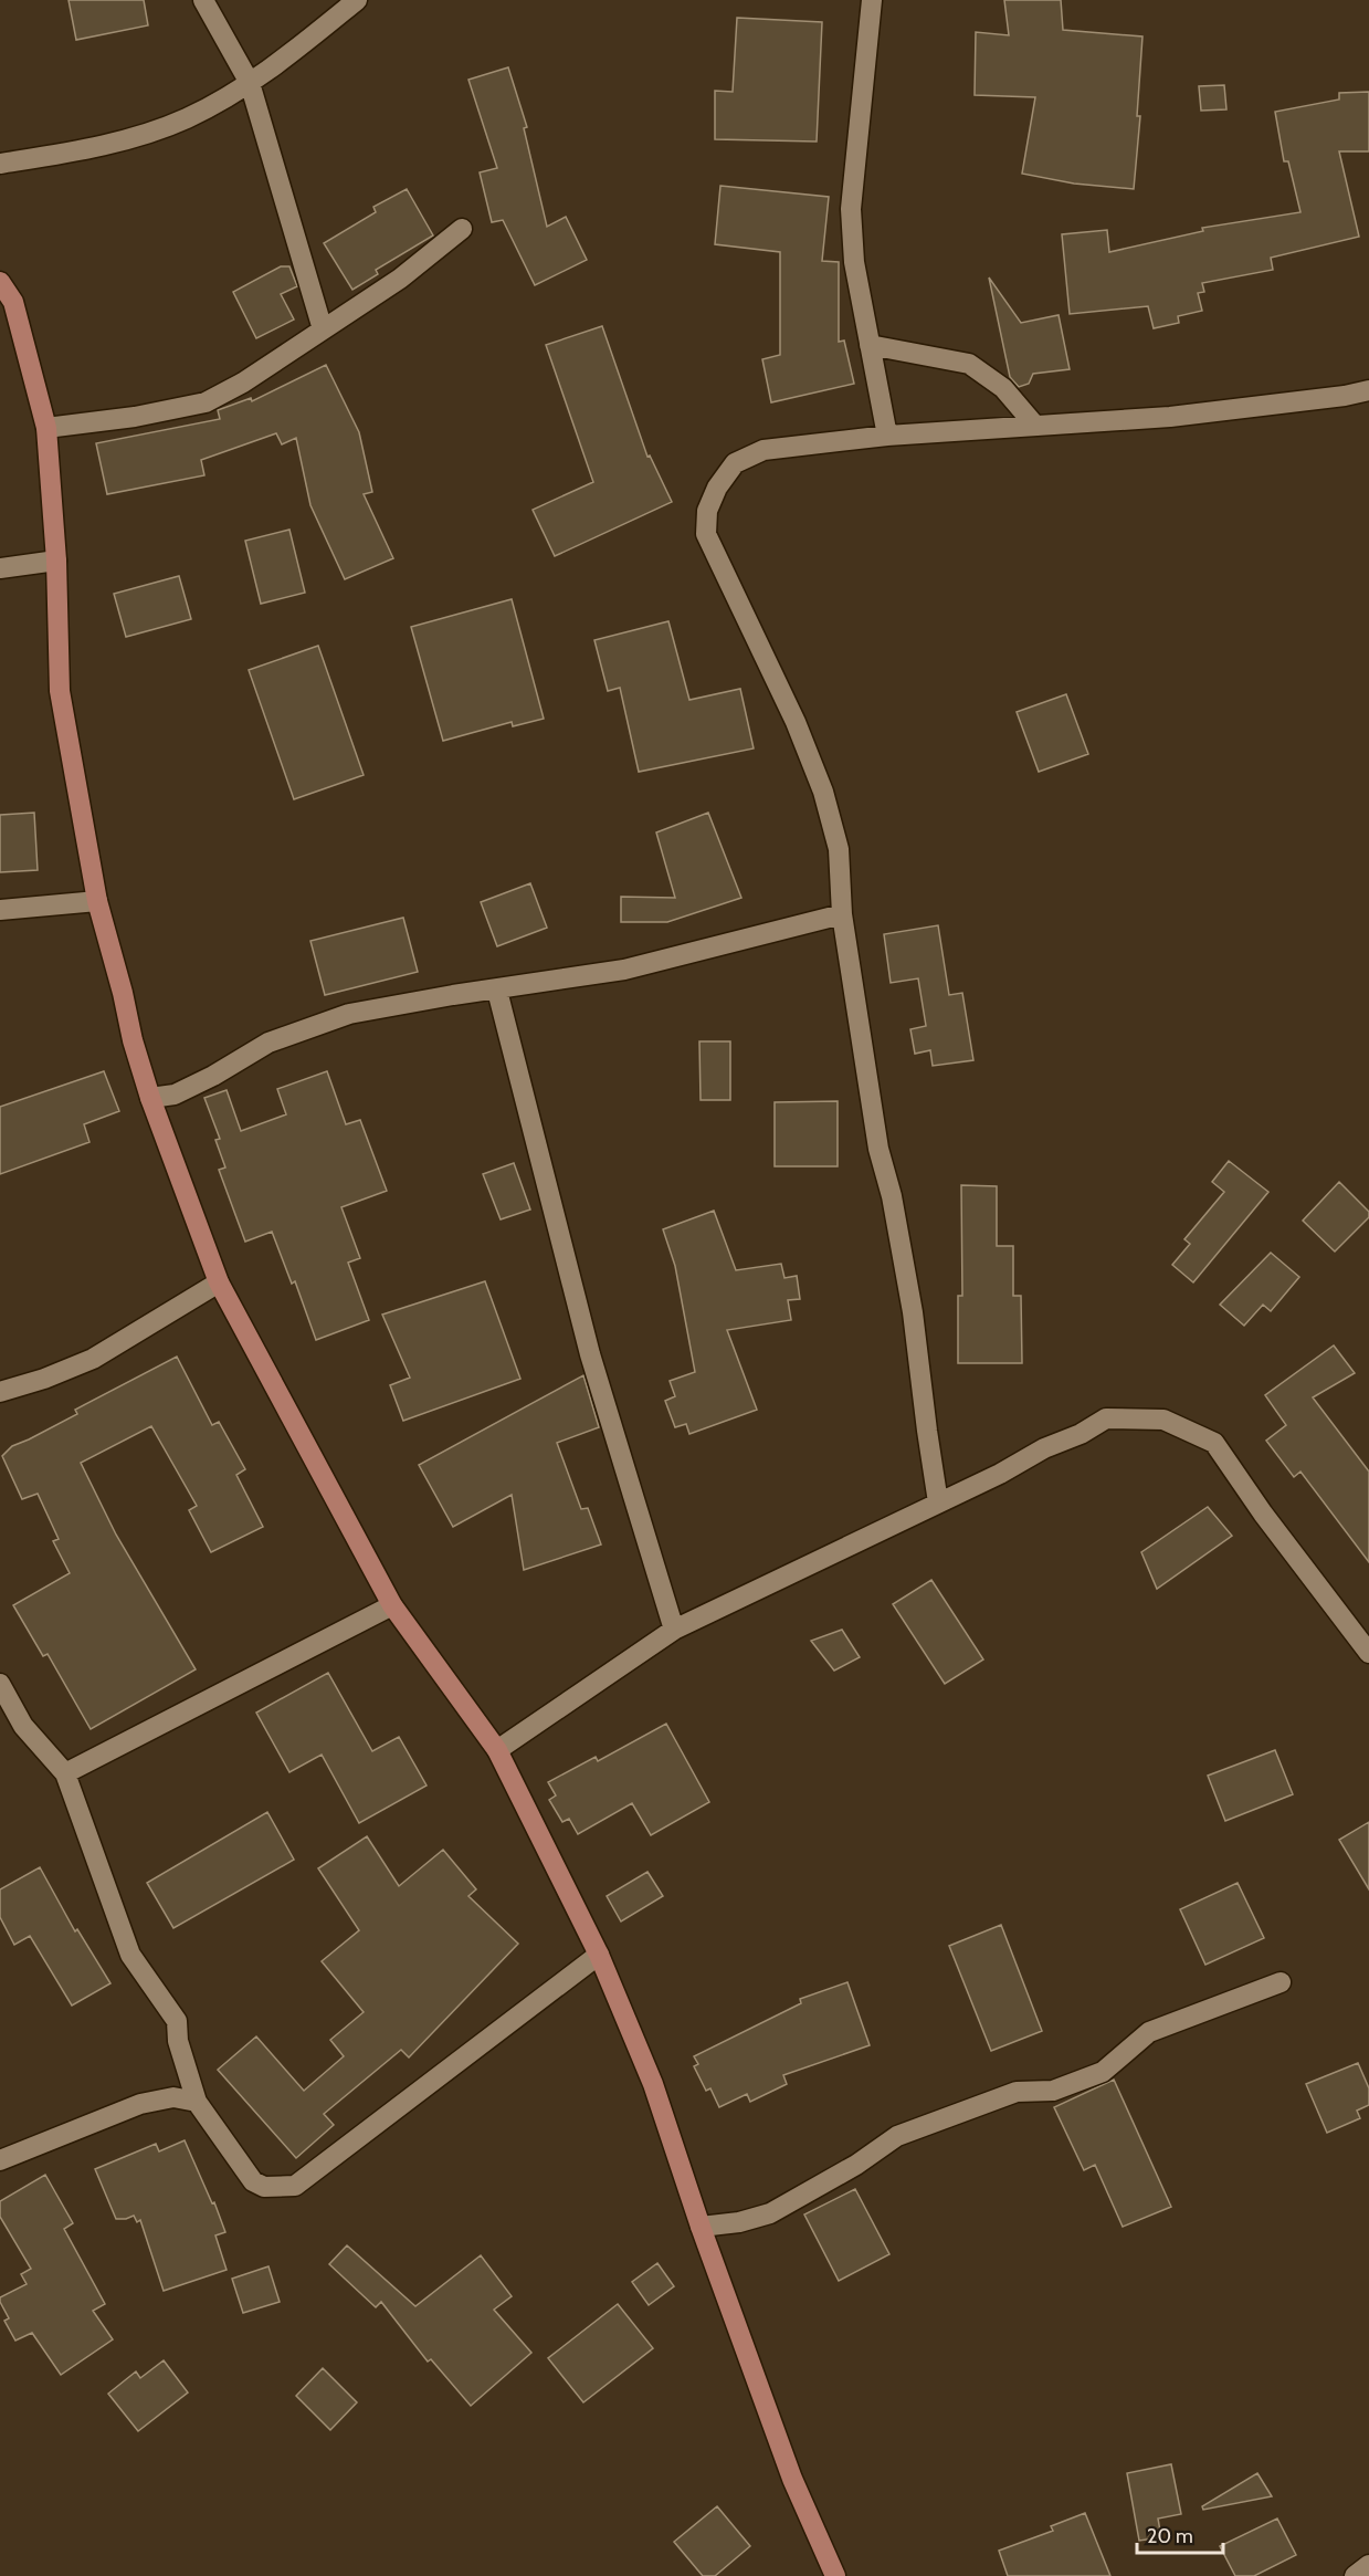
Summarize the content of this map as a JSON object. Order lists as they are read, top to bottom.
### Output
{
  "scale_bar": "20 m"
}
